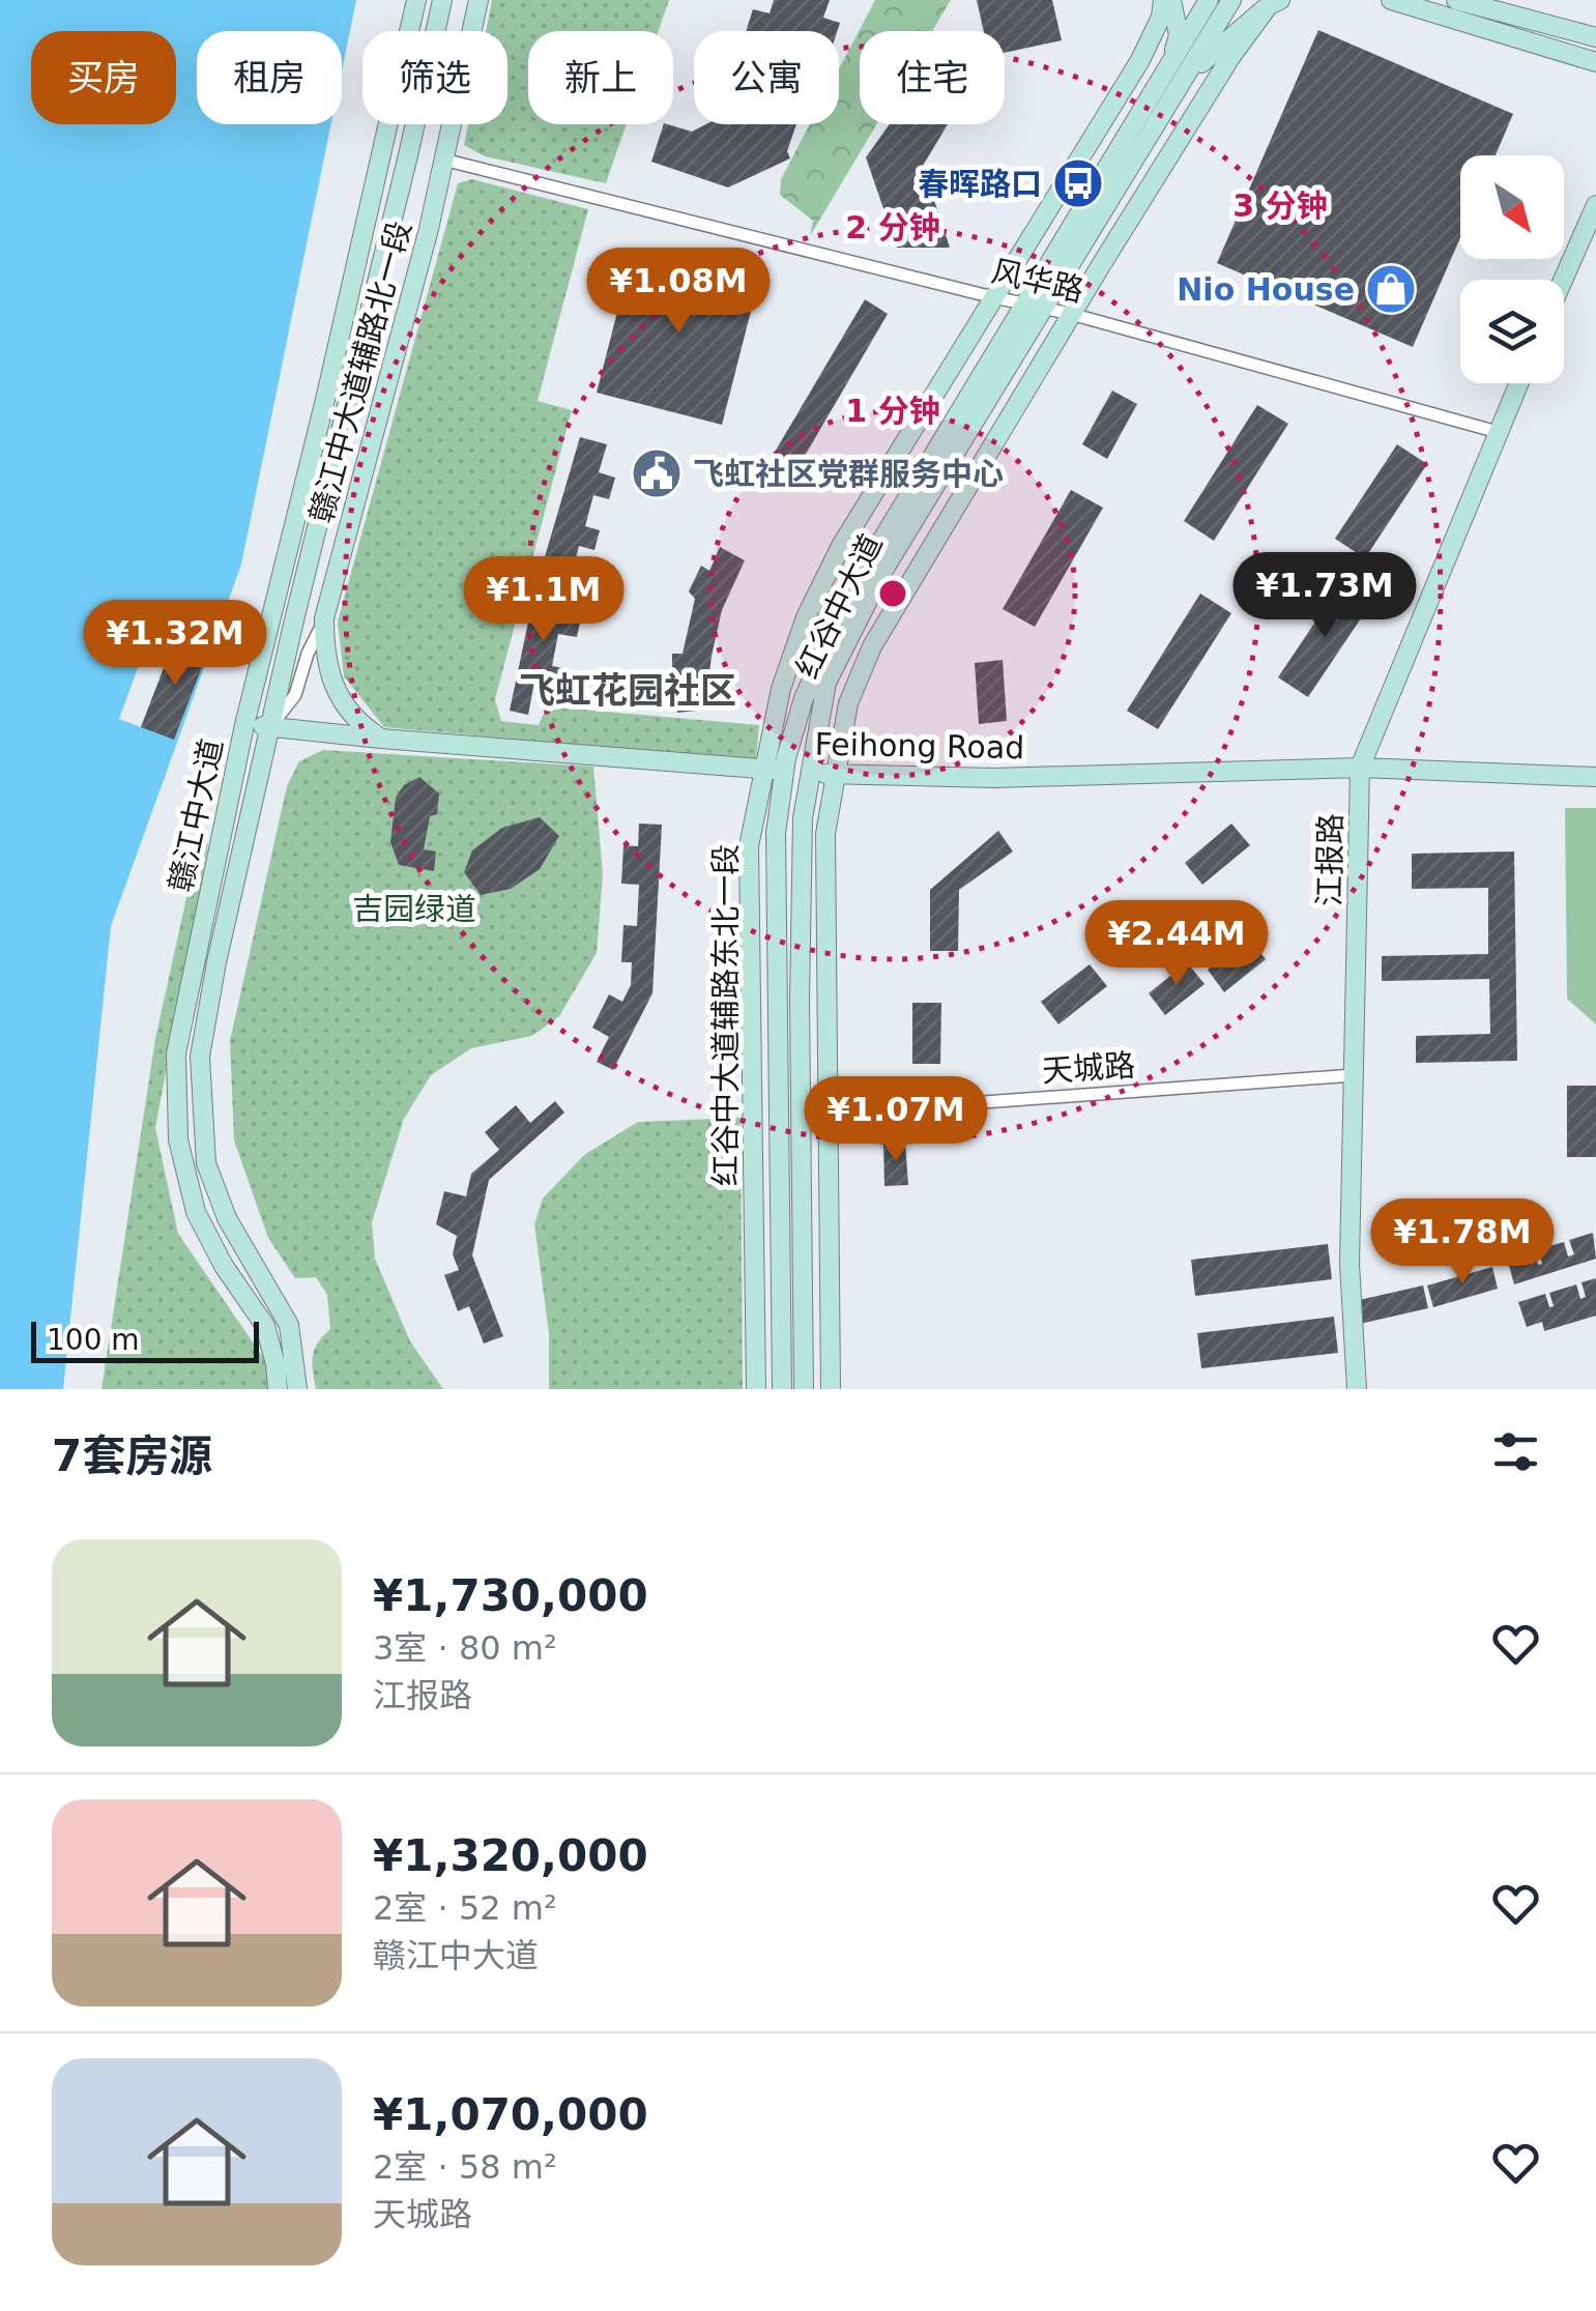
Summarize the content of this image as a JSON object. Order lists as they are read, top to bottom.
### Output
{
  "streets": {
    "street": [
      "风华路",
      "赣江中大道辅路北一段",
      "红谷中大道",
      "Feihong Road",
      "赣江中大道",
      "江报路",
      "红谷中大道辅路东北一段",
      "天城路"
    ]
  },
  "crossings": [
    ["风华路", "赣江中大道辅路北一段"],
    ["风华路", "红谷中大道"],
    ["风华路", "江报路"],
    ["风华路", "红谷中大道辅路东北一段"],
    ["赣江中大道辅路北一段", "Feihong Road"],
    ["红谷中大道", "Feihong Road"],
    ["红谷中大道", "红谷中大道辅路东北一段"],
    ["Feihong Road", "赣江中大道"],
    ["Feihong Road", "江报路"],
    ["Feihong Road", "红谷中大道辅路东北一段"],
    ["江报路", "天城路"]
  ],
  "districts": ["飞虹花园社区"],
  "parks": ["吉园绿道"],
  "places": {
    "bus stop": ["春晖路口"],
    "shop": ["Nio House"],
    "public building": ["飞虹社区党群服务中心"]
  },
  "scale_bar": "100 m",
  "north": "bottom right",
  "page": {
    "chip": [
      "买房",
      "租房",
      "筛选",
      "新上",
      "公寓",
      "住宅"
    ],
    "price": [
      "¥1.08M",
      "¥1.73M",
      "¥1.1M",
      "¥1.32M",
      "¥2.44M",
      "¥1.07M",
      "¥1.78M"
    ],
    "scale": "100 m",
    "heading": "7套房源",
    "list": [
      {
        "name": "¥1,730,000",
        "note": "3室 · 80 m² · 江报路"
      },
      {
        "name": "¥1,320,000",
        "note": "2室 · 52 m² · 赣江中大道"
      },
      {
        "name": "¥1,070,000",
        "note": "2室 · 58 m² · 天城路"
      }
    ]
  },
  "rings": ["3 分钟", "2 分钟", "1 分钟"]
}
